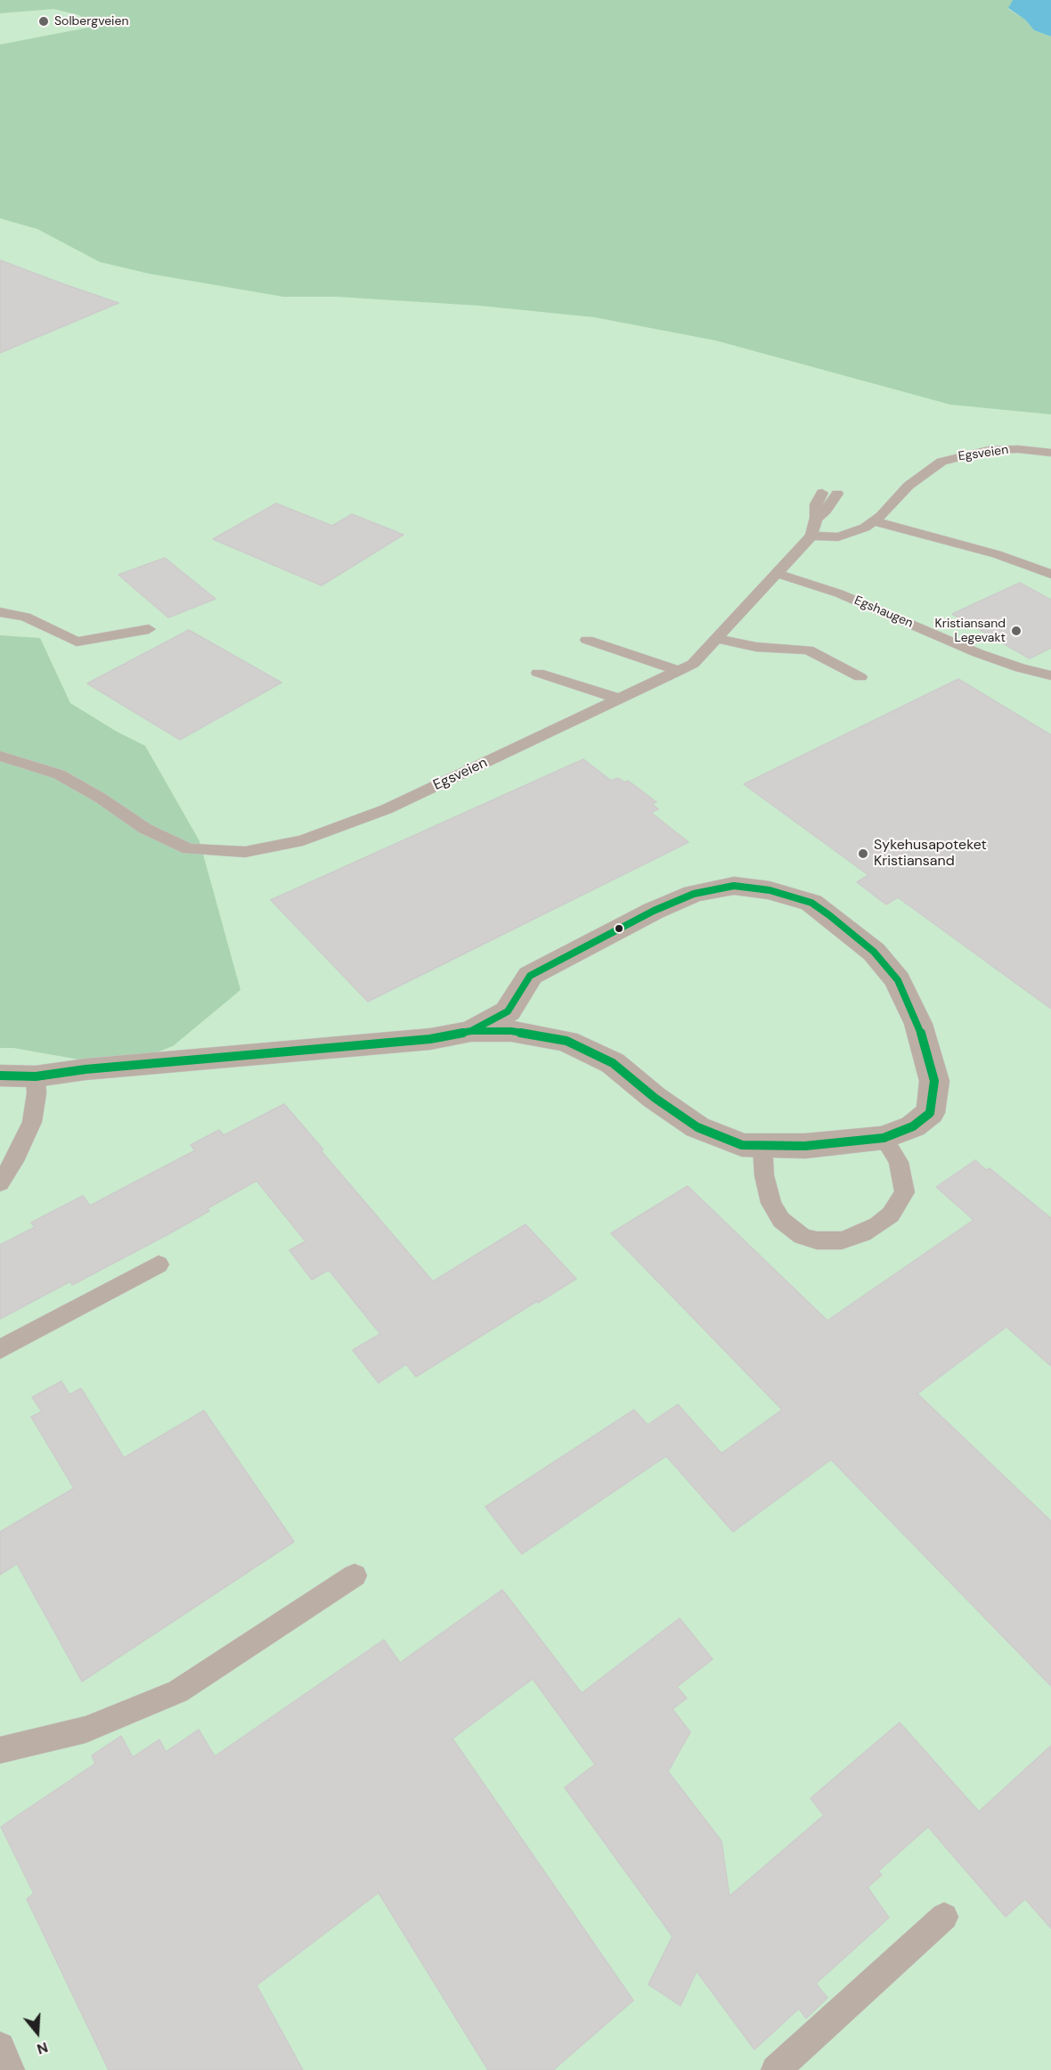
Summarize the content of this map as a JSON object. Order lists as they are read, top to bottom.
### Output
{
  "streets": {
    "lane": ["Egsveien", "Egshaugen"]
  },
  "crossings": [
    ["Egsveien", "Egshaugen"]
  ],
  "places": ["Solbergveien", "Kristiansand Legevakt", "Sykehusapoteket Kristiansand"],
  "north": "bottom"
}
